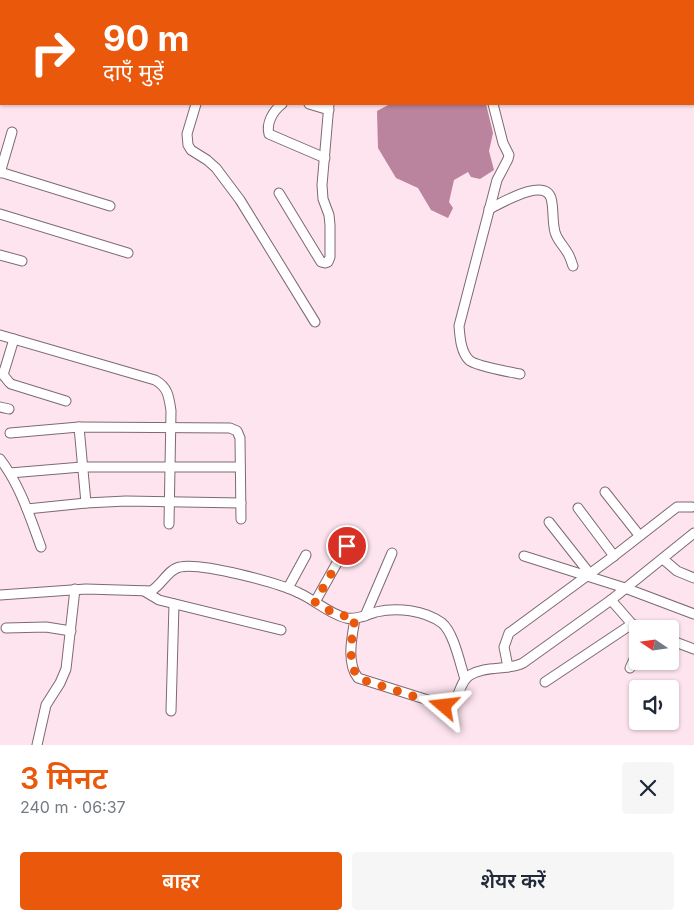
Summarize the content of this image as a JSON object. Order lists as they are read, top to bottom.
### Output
{
  "north": "left",
  "page": {
    "turn": ["90 m", "दाएँ मुड़ें"],
    "heading": ["3 मिनट", "240 m · 06:37"],
    "buttons": ["बाहर", "शेयर करें"]
  }
}
